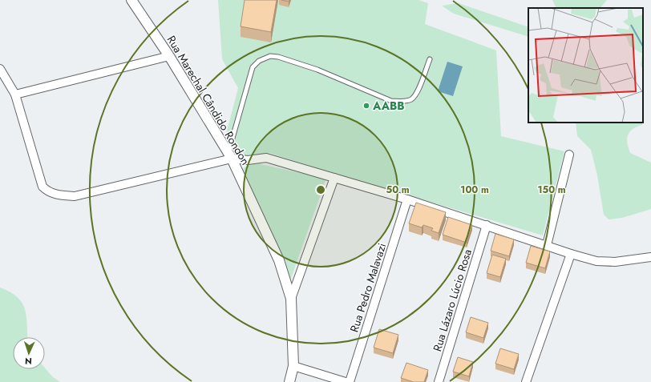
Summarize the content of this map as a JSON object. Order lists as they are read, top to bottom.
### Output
{
  "streets": {
    "street": ["Rua Marechal Cândido Rondon", "Rua Pedro Malavazi", "Rua Lázaro Lúcio Rosa"]
  },
  "places": ["AABB"],
  "north": "bottom",
  "rings": ["50 m", "100 m", "150 m"]
}
